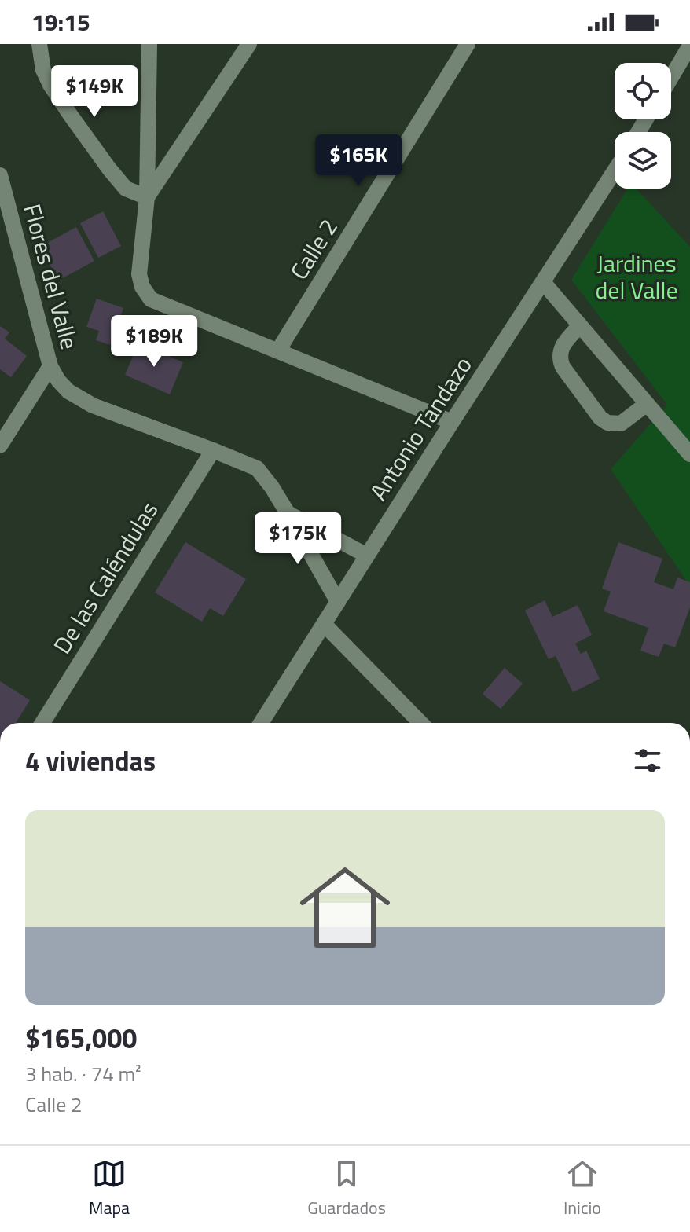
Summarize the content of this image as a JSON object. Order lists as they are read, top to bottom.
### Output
{
  "streets": {
    "street": [
      "Calle 2",
      "Flores del Valle",
      "Antonio Tandazo",
      "De las Caléndulas"
    ]
  },
  "crossings": [
    ["Flores del Valle", "Antonio Tandazo"],
    ["Flores del Valle", "De las Caléndulas"]
  ],
  "parks": ["Jardines del Valle"],
  "page": {
    "status": "19:15",
    "price": [
      "$149K",
      "$165K",
      "$189K",
      "$175K"
    ],
    "heading": "4 viviendas",
    "list": [
      {
        "name": "$165,000",
        "note": "3 hab. · 74 m² · Calle 2"
      }
    ],
    "tabs": ["Mapa", "Guardados", "Inicio"]
  }
}
